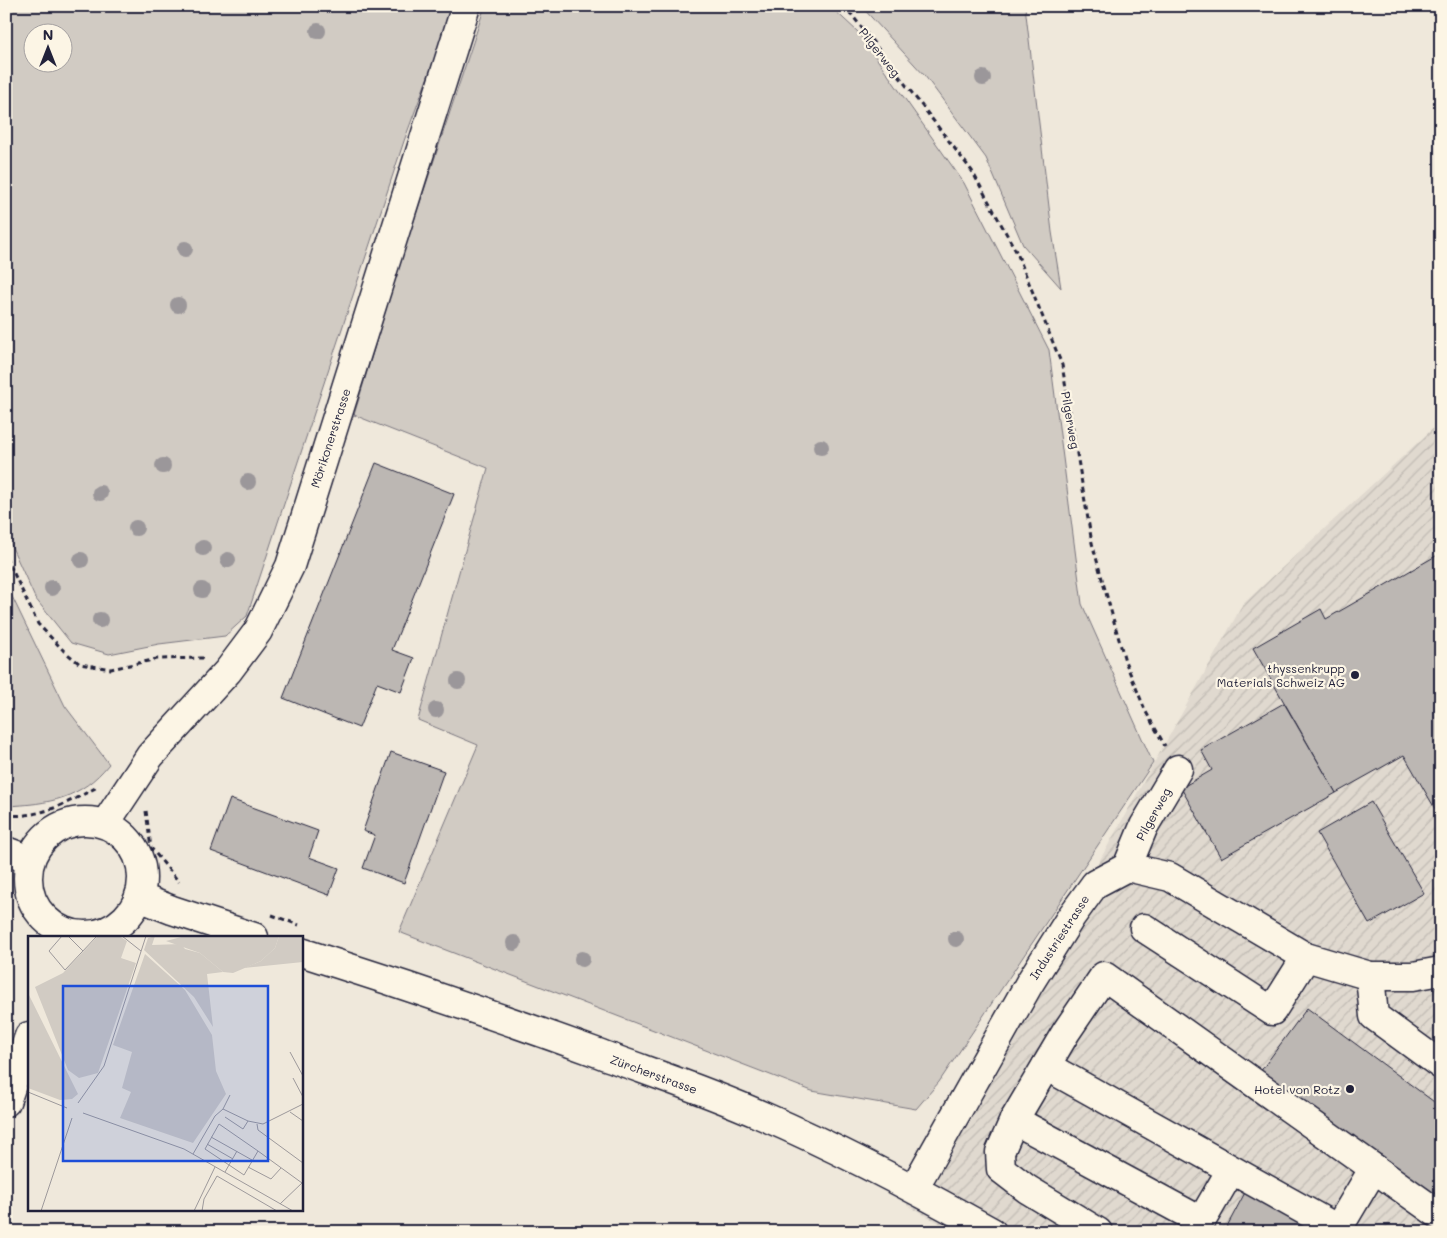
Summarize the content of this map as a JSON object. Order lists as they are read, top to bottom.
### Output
{
  "streets": {
    "street": [
      "Pilgerweg",
      "Mörikonerstrasse",
      "Industriestrasse",
      "Zürcherstrasse"
    ]
  },
  "crossings": [
    ["Pilgerweg", "Industriestrasse"],
    ["Industriestrasse", "Zürcherstrasse"]
  ],
  "places": ["thyssenkrupp Materials Schweiz AG", "Hotel von Rotz"],
  "north": "top"
}
